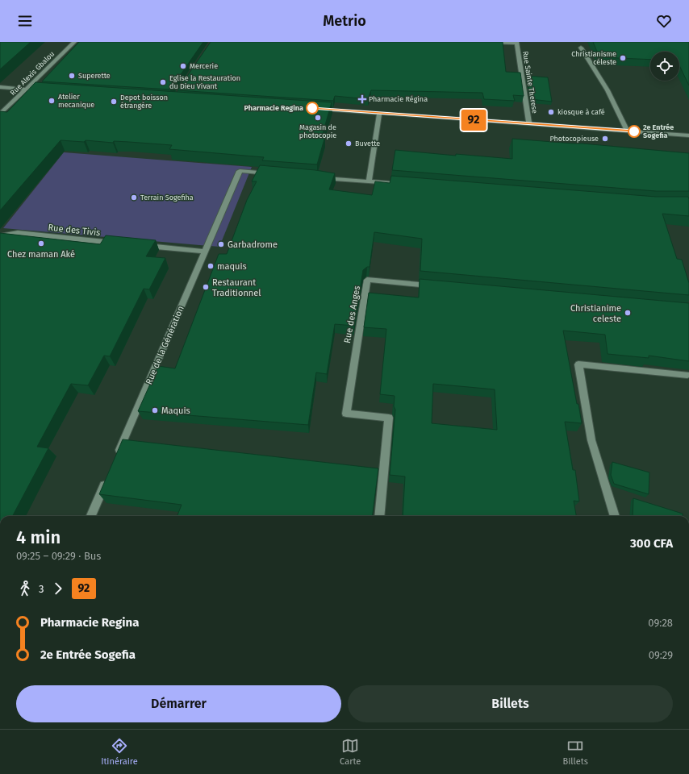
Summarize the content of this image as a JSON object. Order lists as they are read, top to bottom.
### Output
{
  "streets": {
    "street": [
      "Rue Alexis Gbalou",
      "Rue Sainte Therese",
      "Rue des Tivis",
      "Rue des Anges",
      "Rue de la Génération"
    ]
  },
  "places": {
    "other": [
      "Christianisme céleste",
      "Mercerie",
      "Superette",
      "Eglise la Restauration du Dieu Vivant",
      "Atelier mecanique",
      "Depot boisson étrangère",
      "Pharmacie Regina",
      "kiosque à café",
      "Magasin de photocopie",
      "2e Entrée Sogefia",
      "Photocopieuse",
      "Buvette",
      "Terrain Sogefiha",
      "Chez maman Aké",
      "Garbadrome",
      "maquis",
      "Restaurant Traditionnel",
      "Christianime celeste",
      "Maquis"
    ],
    "health": ["Pharmacie Régina"]
  },
  "lines": ["bus line 92"],
  "page": {
    "header": "Metrio",
    "on_map": "92",
    "heading": ["4 min", "09:25 – 09:29 · Bus", "300 CFA"],
    "legs": ["3", "92"],
    "list": [
      {
        "name": "Pharmacie Regina",
        "value": "09:28"
      },
      {
        "name": "2e Entrée Sogefia",
        "value": "09:29"
      }
    ],
    "buttons": ["Démarrer", "Billets"],
    "tabs": ["Itinéraire", "Carte", "Billets"]
  }
}
